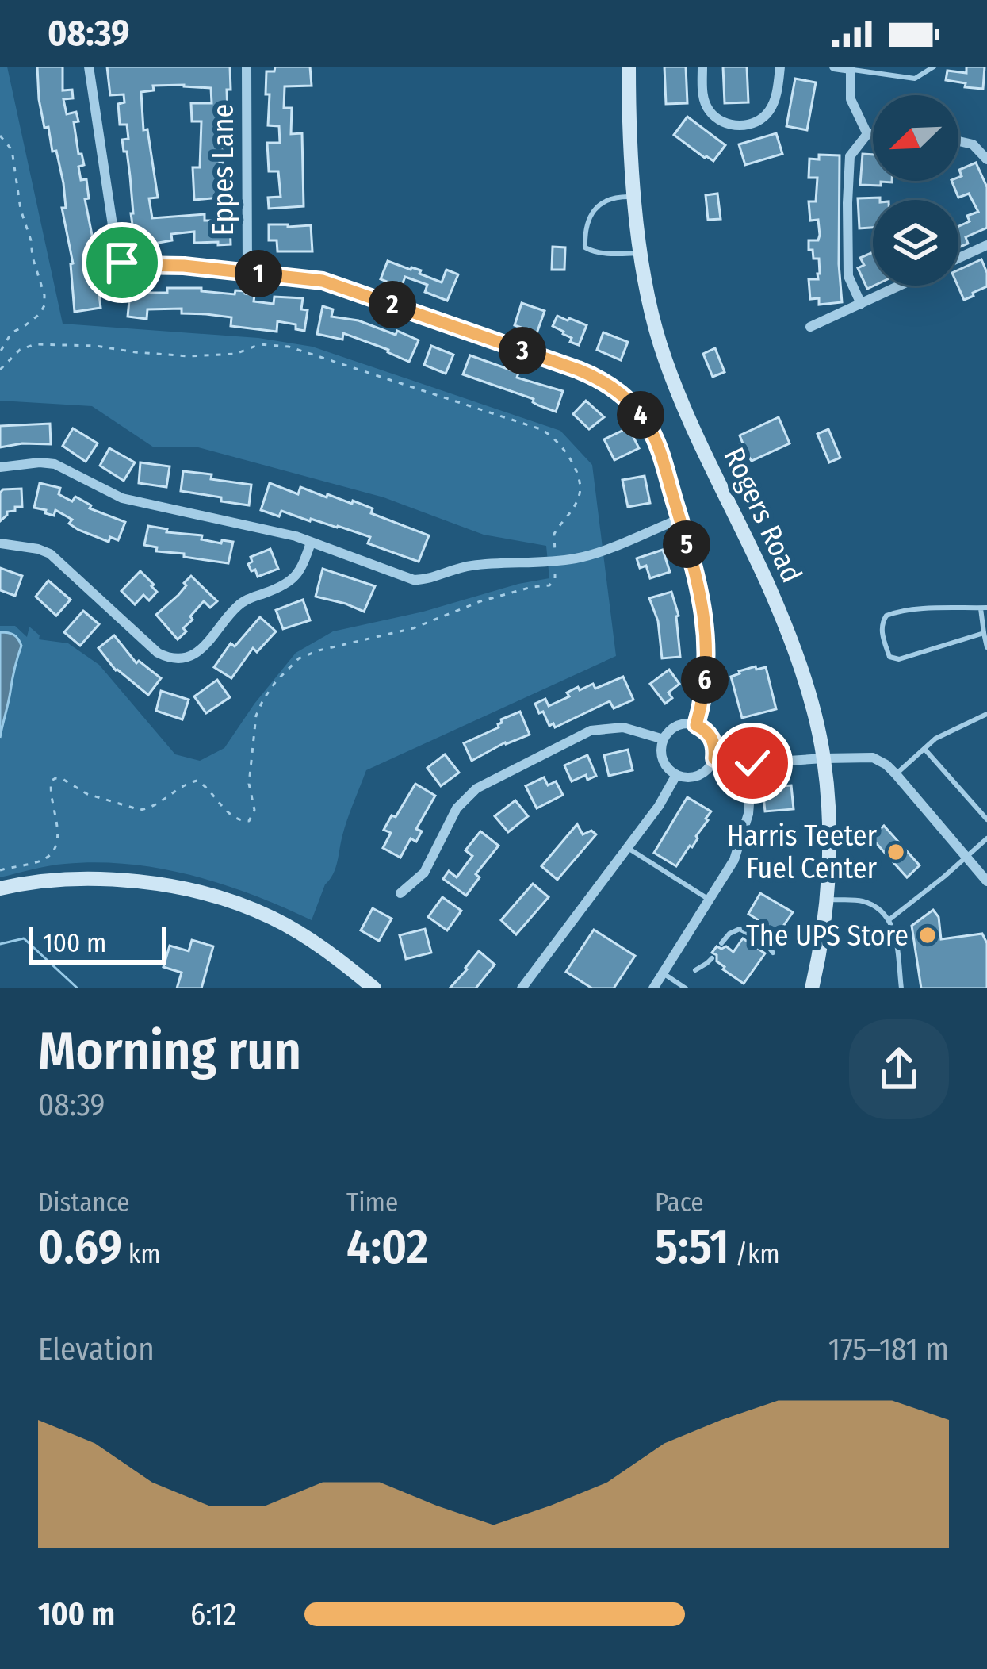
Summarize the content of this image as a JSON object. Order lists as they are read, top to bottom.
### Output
{
  "streets": {
    "main road": ["Rogers Road"],
    "street": ["Eppes Lane"]
  },
  "places": ["Harris Teeter Fuel Center", "The UPS Store"],
  "scale_bar": "100 m",
  "north": "bottom left",
  "page": {
    "status": "08:39",
    "pins": [
      "1",
      "2",
      "3",
      "4",
      "5",
      "6"
    ],
    "scale": "100 m",
    "heading": ["Morning run", "08:39"],
    "stats": [
      ["Distance", "0.69 km"],
      ["Time", "4:02"],
      ["Pace", "5:51 /km"]
    ],
    "chart": ["Elevation", "175–181 m"],
    "list": [
      {
        "name": "100 m",
        "note": "6:12"
      }
    ]
  }
}
